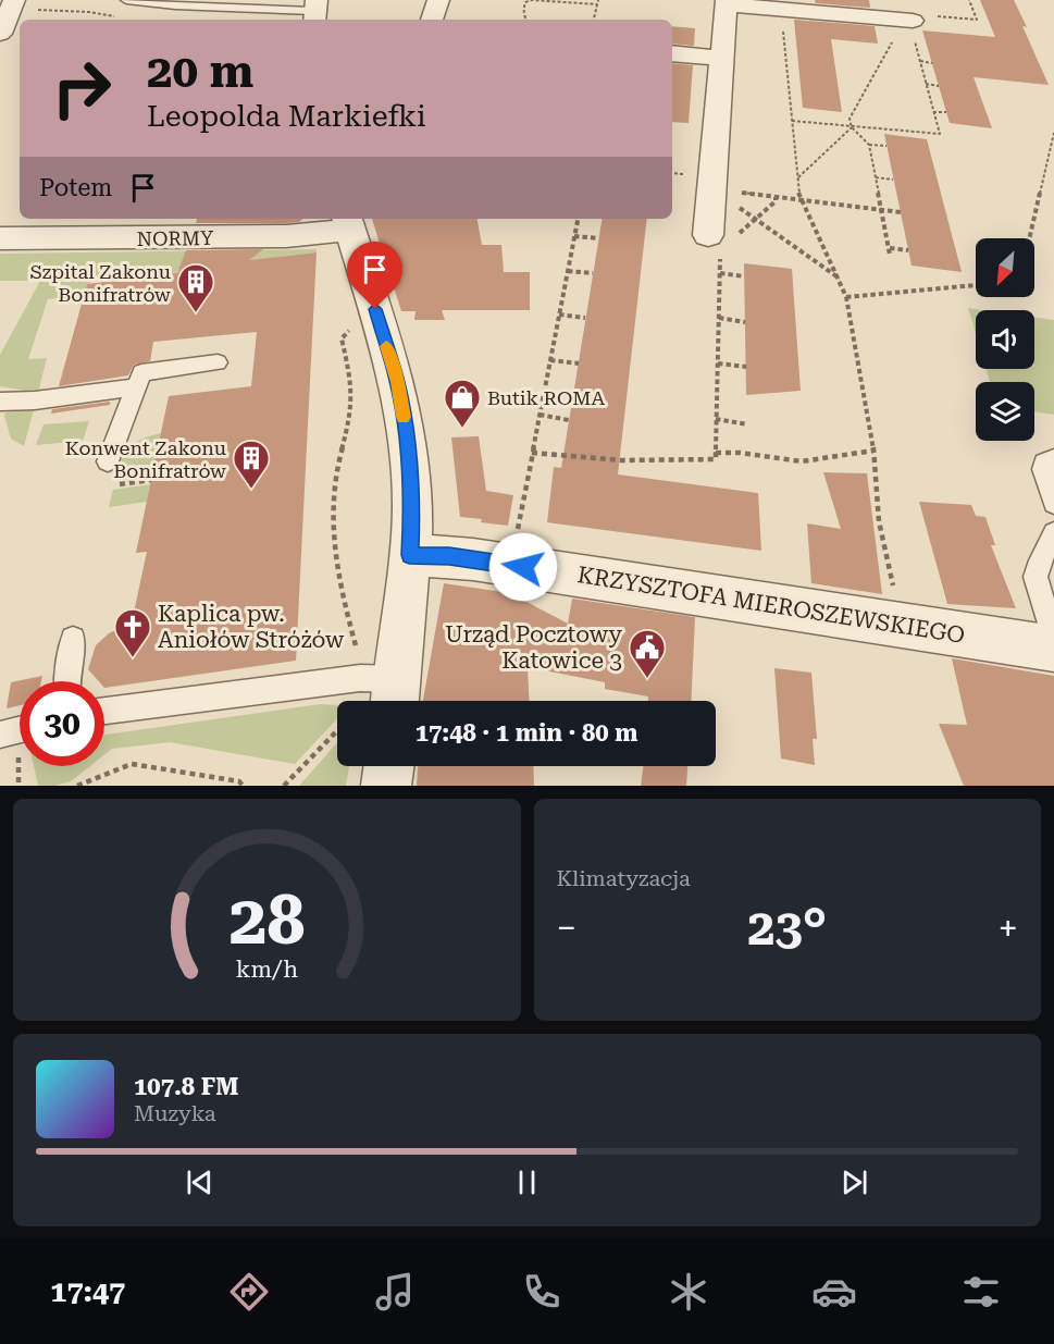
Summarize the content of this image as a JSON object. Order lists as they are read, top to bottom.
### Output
{
  "streets": {
    "street": ["NORMY", "KRZYSZTOFA MIEROSZEWSKIEGO"]
  },
  "places": {
    "building": ["Szpital Zakonu Bonifratrów", "Konwent Zakonu Bonifratrów"],
    "shop": ["Butik ROMA"],
    "church": ["Kaplica pw. Aniołów Stróżów"],
    "public building": ["Urząd Pocztowy Katowice 3"]
  },
  "north": "bottom left",
  "page": {
    "turn": ["20 m", "Leopolda Markiefki"],
    "then": "Potem",
    "limit": "30",
    "trip": "17:48 · 1 min · 80 m",
    "tile": "Klimatyzacja",
    "heat": ["−", "23°", "+"],
    "song": ["107.8 FM", "Muzyka"],
    "tabs": "17:47",
    "gauge": ["28", "km/h"]
  }
}
